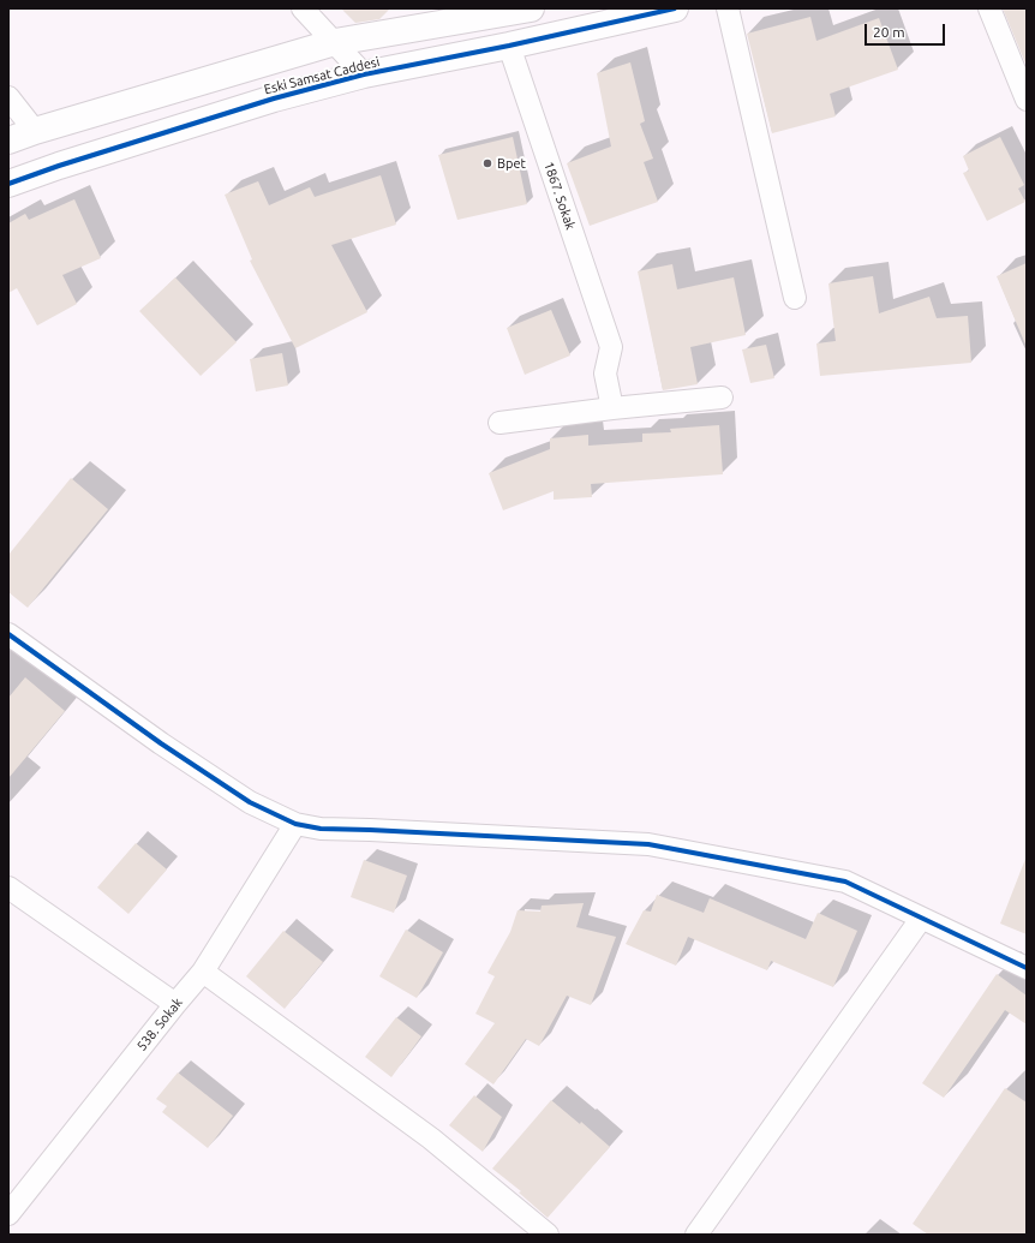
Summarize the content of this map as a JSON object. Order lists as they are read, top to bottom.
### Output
{
  "streets": {
    "street": ["Eski Samsat Caddesi", "1867. Sokak", "538. Sokak"]
  },
  "crossings": [
    ["Eski Samsat Caddesi", "1867. Sokak"]
  ],
  "places": ["Bpet"],
  "scale_bar": "20 m"
}
